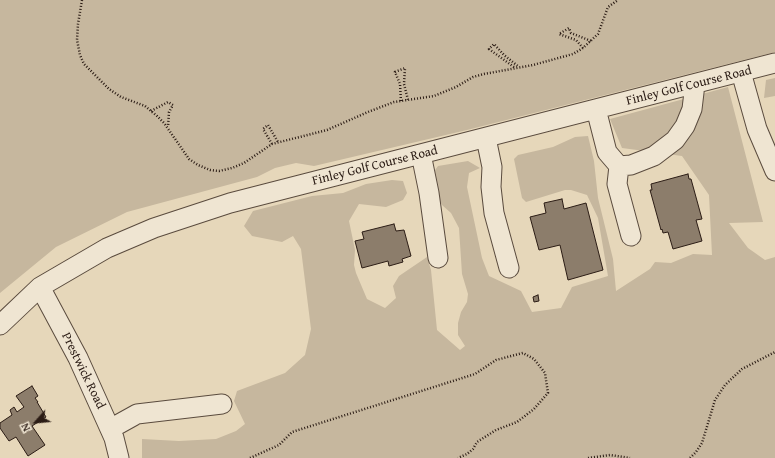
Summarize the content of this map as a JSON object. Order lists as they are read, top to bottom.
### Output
{
  "streets": {
    "street": ["Finley Golf Course Road", "Prestwick Road"]
  },
  "crossings": [
    ["Finley Golf Course Road", "Prestwick Road"]
  ],
  "north": "bottom left"
}
